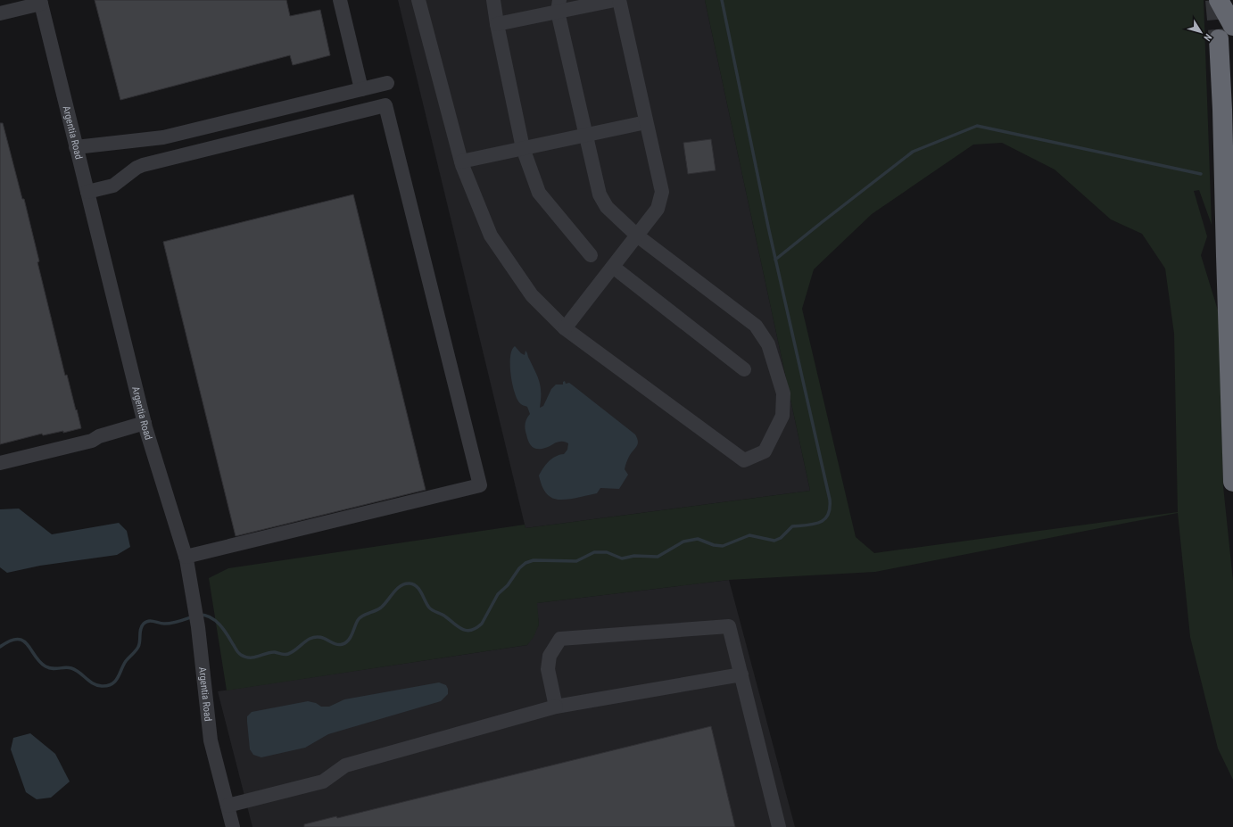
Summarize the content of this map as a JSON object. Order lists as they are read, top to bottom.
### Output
{
  "streets": {
    "street": ["Argentia Road"]
  },
  "north": "bottom right"
}
